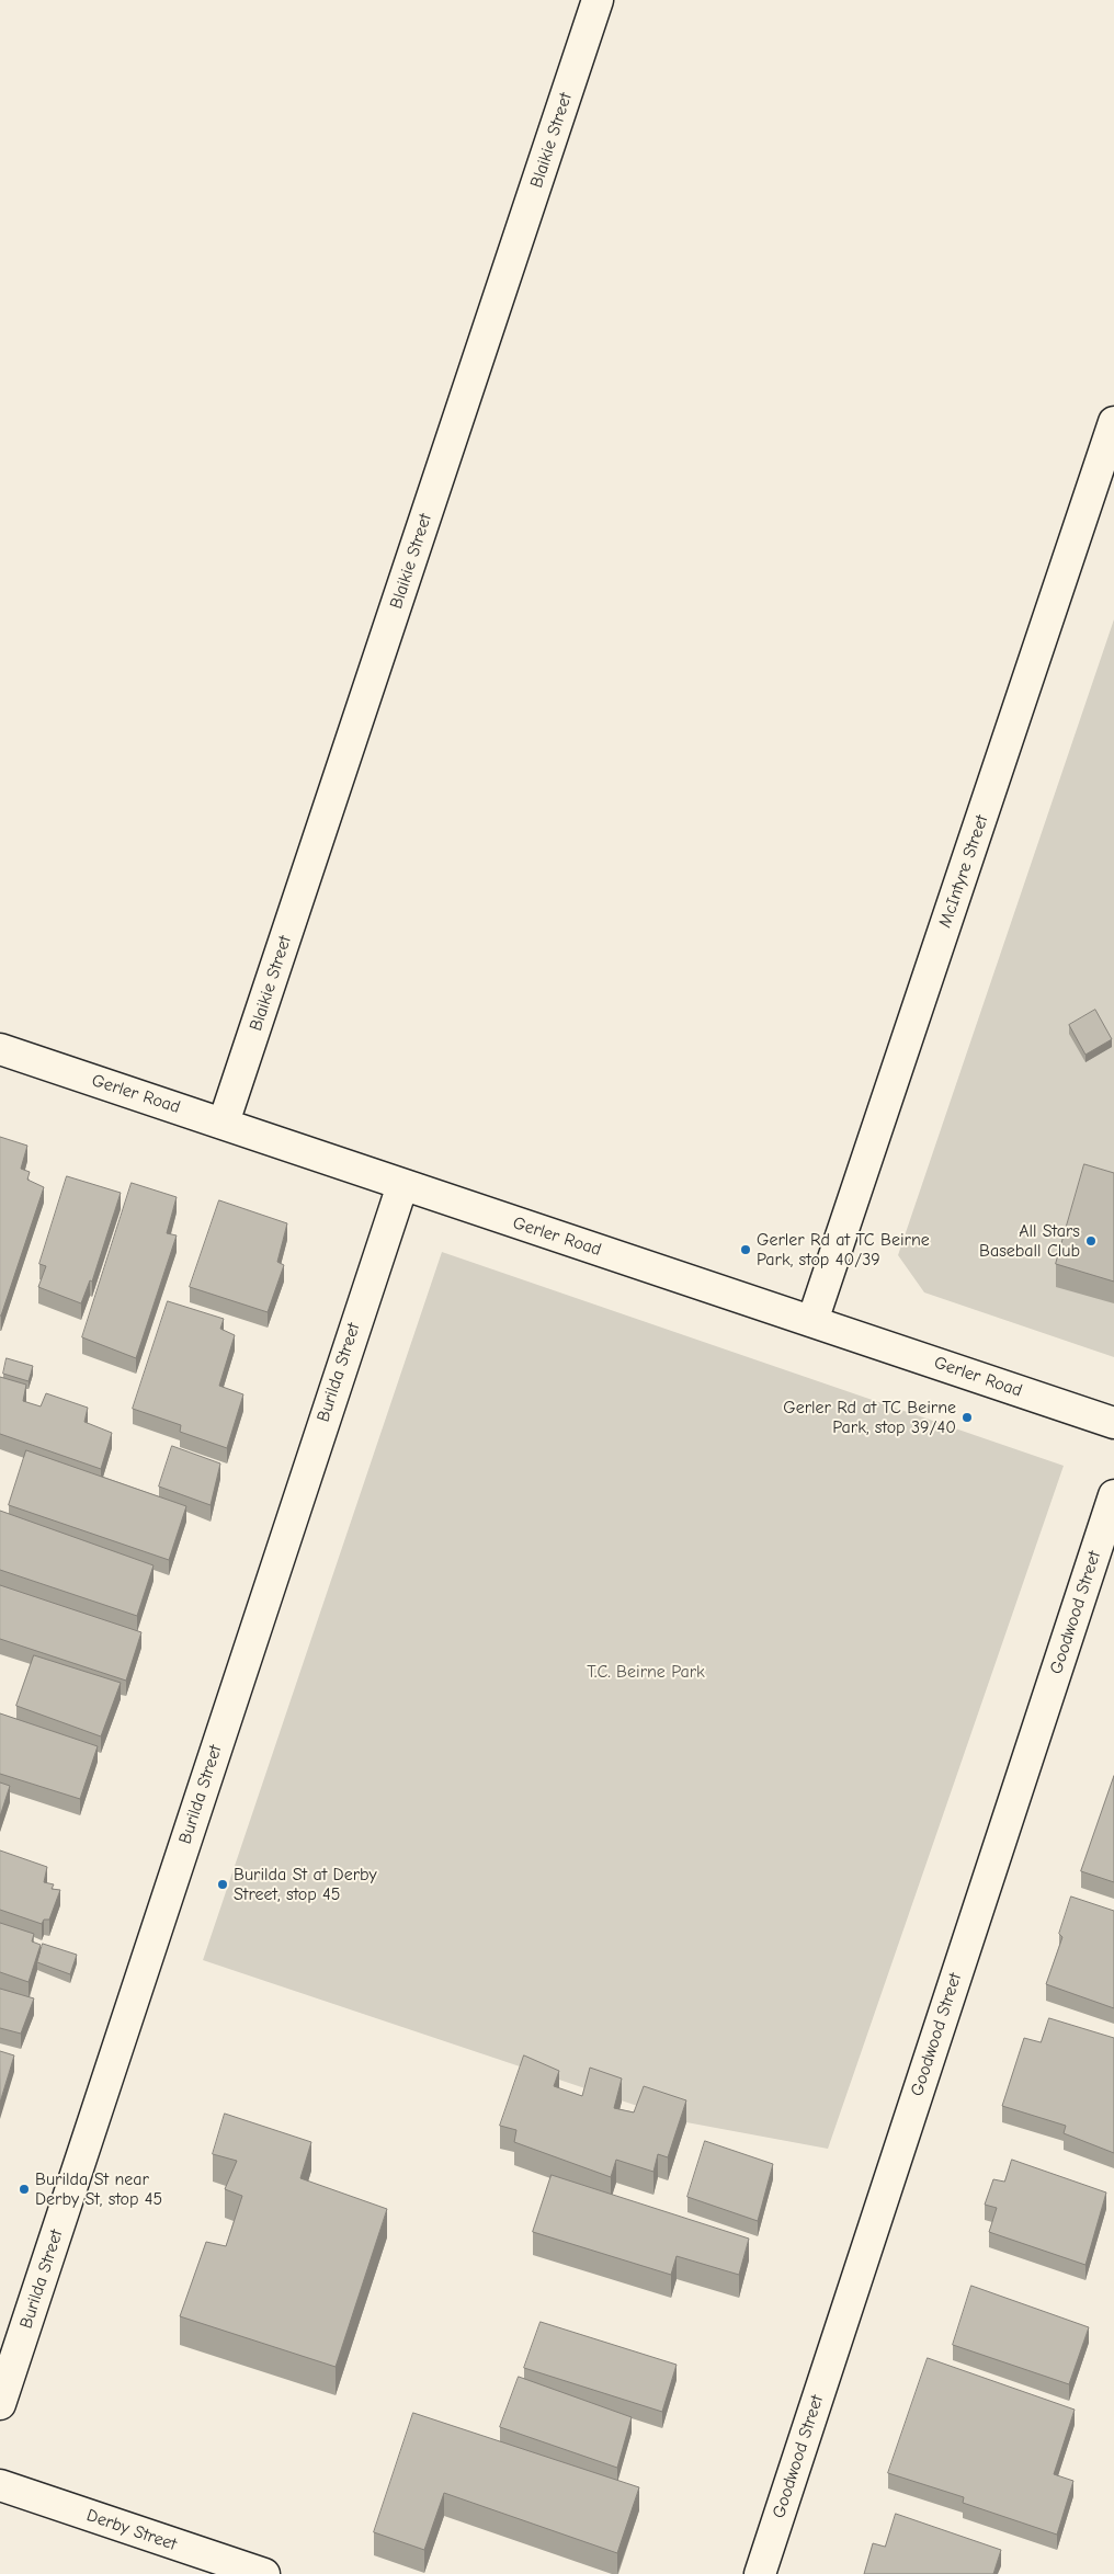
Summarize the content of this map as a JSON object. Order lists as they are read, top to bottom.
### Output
{
  "streets": {
    "street": [
      "Blaikie Street",
      "McIntyre Street",
      "Gerler Road",
      "Burilda Street",
      "Goodwood Street",
      "Derby Street"
    ]
  },
  "crossings": [
    ["Blaikie Street", "Gerler Road"],
    ["McIntyre Street", "Gerler Road"],
    ["Gerler Road", "Burilda Street"]
  ],
  "parks": ["T.C. Beirne Park"],
  "places": [
    "All Stars Baseball Club",
    "Gerler Rd at TC Beirne Park, stop 40/39",
    "Gerler Rd at TC Beirne Park, stop 39/40",
    "Burilda St at Derby Street, stop 45",
    "Burilda St near Derby St, stop 45"
  ]
}
